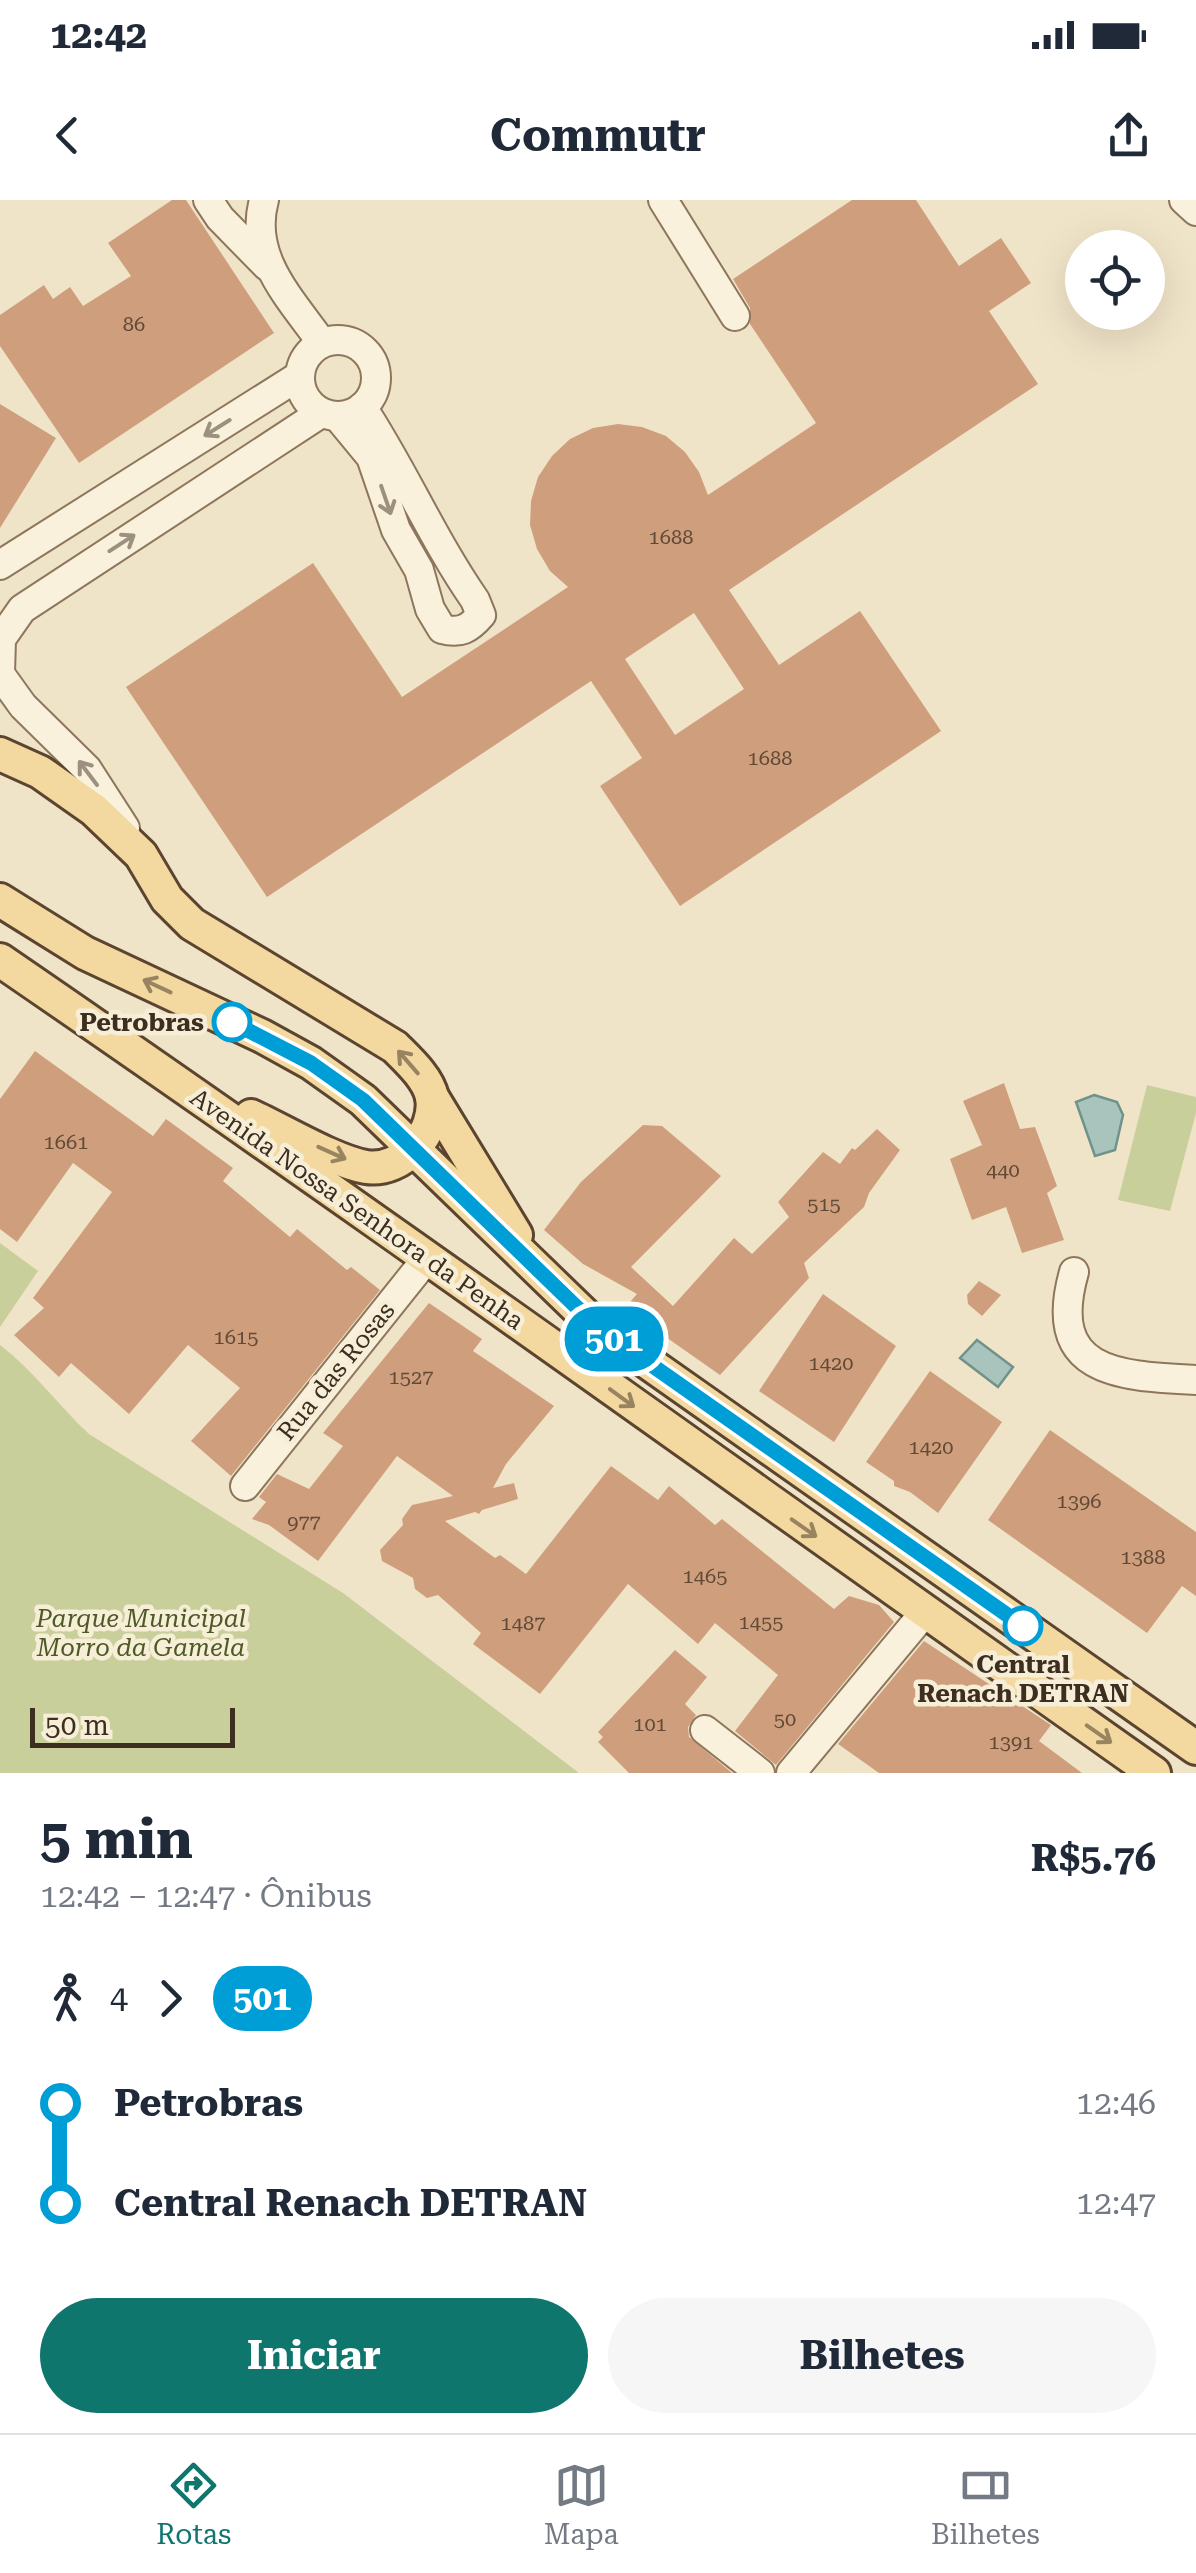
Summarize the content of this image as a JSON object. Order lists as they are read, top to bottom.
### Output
{
  "streets": {
    "main road": ["Avenida Nossa Senhora da Penha"],
    "street": ["Rua das Rosas"]
  },
  "crossings": [
    ["Avenida Nossa Senhora da Penha", "Rua das Rosas"]
  ],
  "parks": ["Parque Municipal Morro da Gamela"],
  "places": ["Petrobras", "Central Renach DETRAN"],
  "lines": ["bus line 501"],
  "house_numbers": [
    "86",
    "1688",
    "1688",
    "1661",
    "440",
    "515",
    "1615",
    "1420",
    "1527",
    "1420",
    "1396",
    "977",
    "1388",
    "1465",
    "1455",
    "1487",
    "50",
    "101",
    "1391"
  ],
  "scale_bar": "50 m",
  "page": {
    "status": "12:42",
    "header": "Commutr",
    "on_map": "501",
    "scale": "50 m",
    "heading": ["5 min", "12:42 – 12:47 · Ônibus", "R$5.76"],
    "legs": ["4", "501"],
    "list": [
      {
        "name": "Petrobras",
        "value": "12:46"
      },
      {
        "name": "Central Renach DETRAN",
        "value": "12:47"
      }
    ],
    "buttons": ["Iniciar", "Bilhetes"],
    "tabs": ["Rotas", "Mapa", "Bilhetes"]
  }
}
